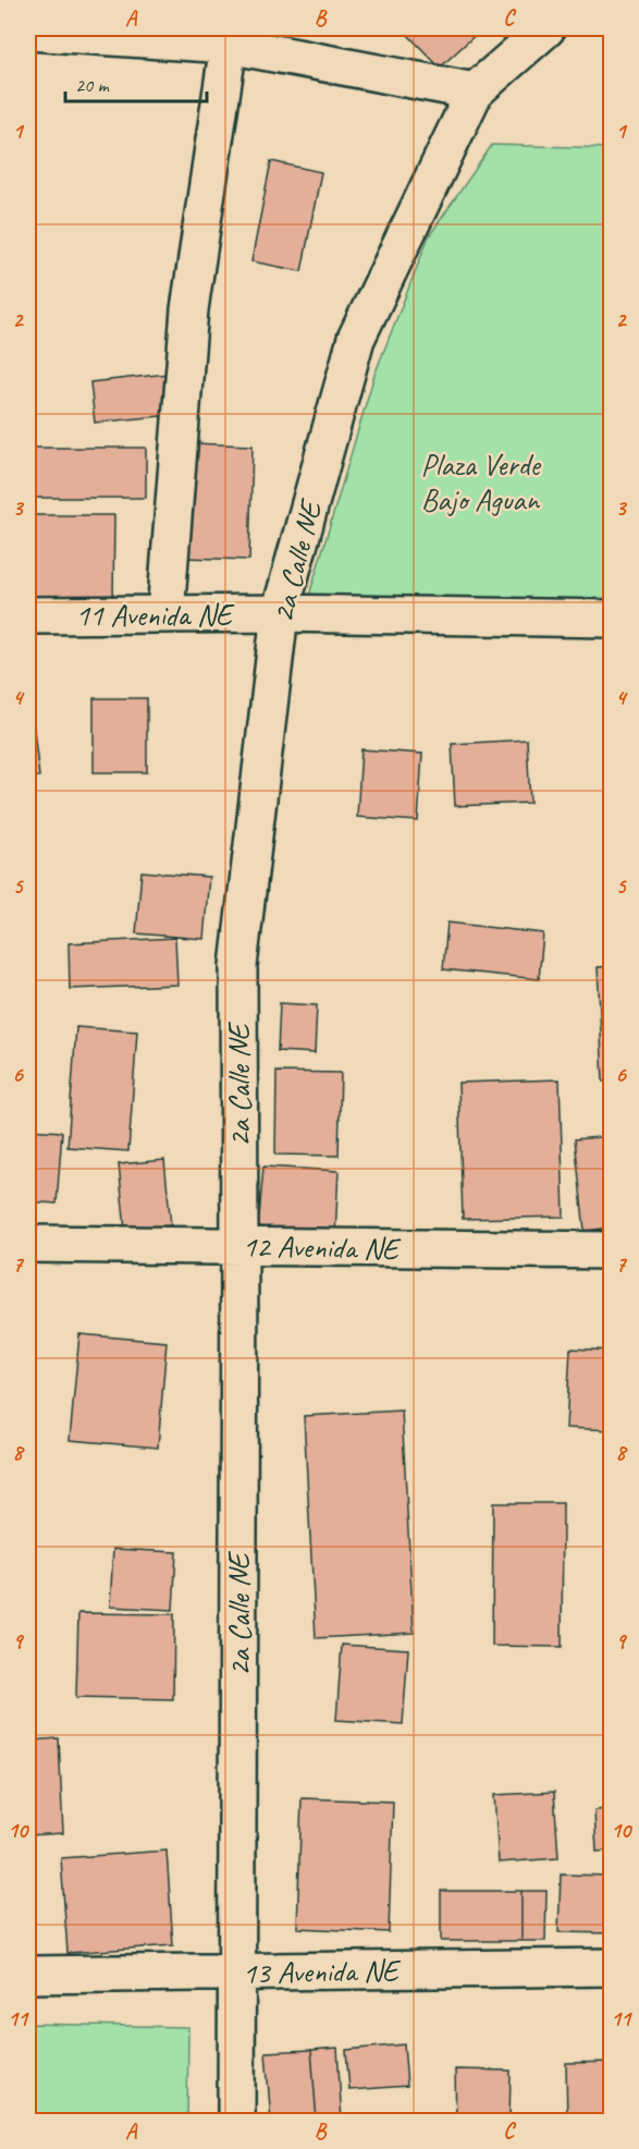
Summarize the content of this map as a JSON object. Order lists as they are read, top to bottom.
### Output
{
  "streets": {
    "street": [
      "2a Calle NE",
      "11 Avenida NE",
      "12 Avenida NE",
      "13 Avenida NE"
    ]
  },
  "crossings": [
    ["2a Calle NE", "11 Avenida NE"],
    ["2a Calle NE", "12 Avenida NE"],
    ["2a Calle NE", "13 Avenida NE"]
  ],
  "parks": ["Plaza Verde Bajo Aguan"],
  "scale_bar": "20 m",
  "grid": {
    "columns": ["A", "B", "C"],
    "rows": [
      "1",
      "2",
      "3",
      "4",
      "5",
      "6",
      "7",
      "8",
      "9",
      "10",
      "11"
    ]
  }
}
